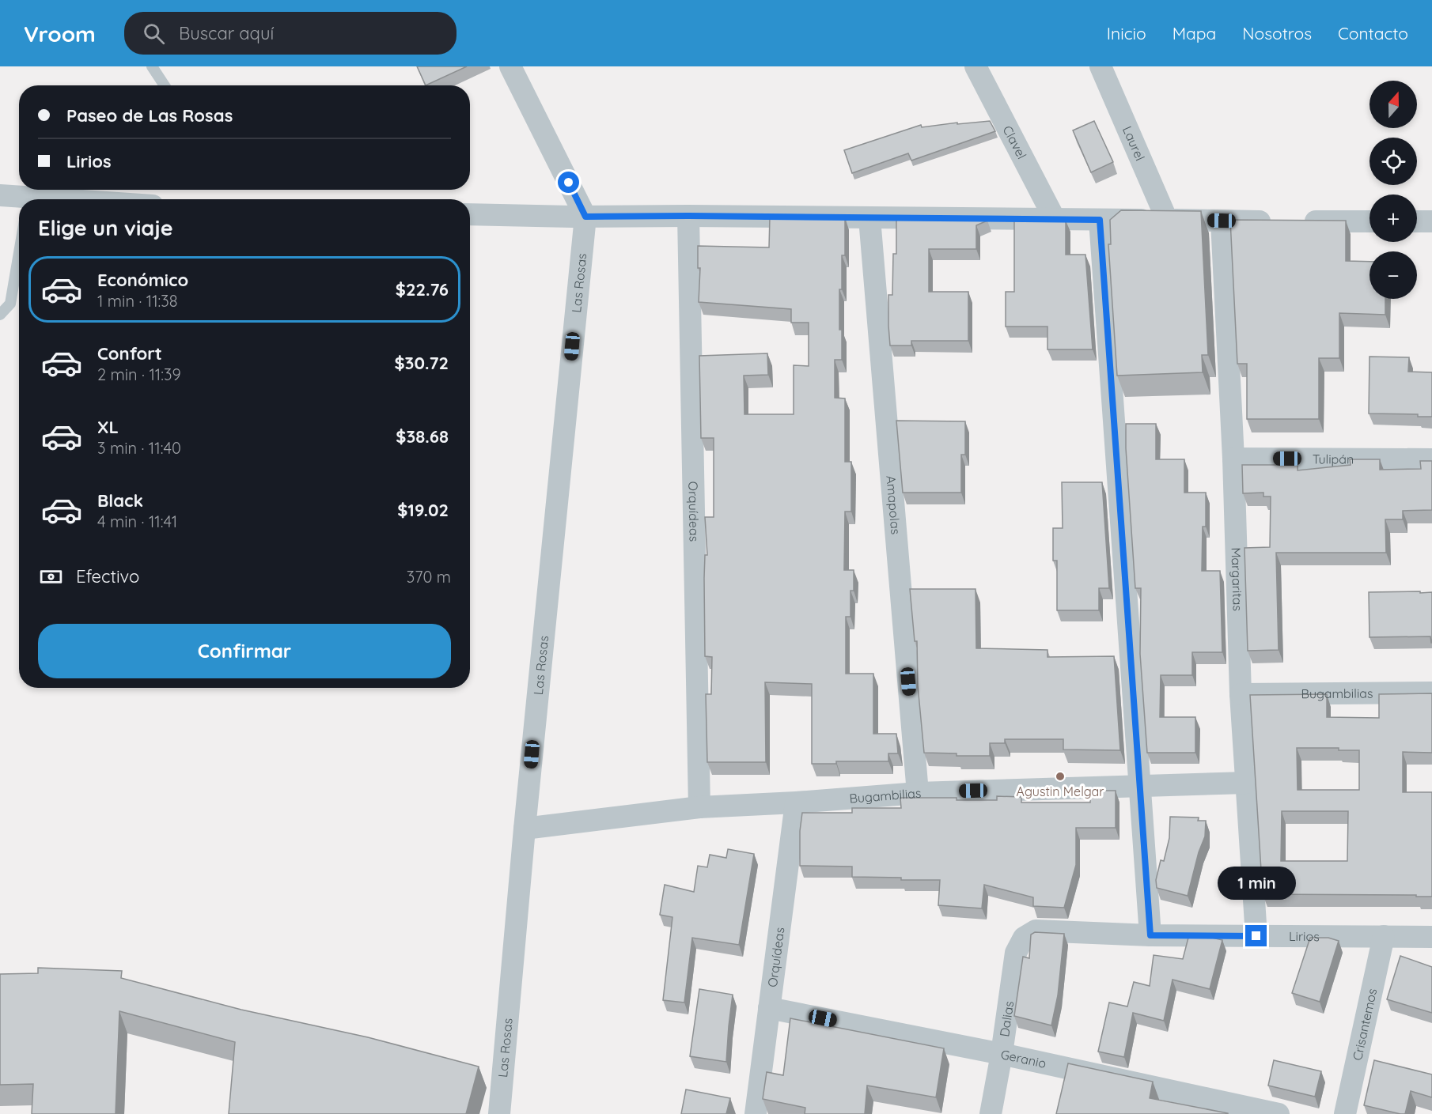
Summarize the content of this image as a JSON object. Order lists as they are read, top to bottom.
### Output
{
  "streets": {
    "street": [
      "Clavel",
      "Laurel",
      "Las Rosas",
      "Tulipán",
      "Amapolas",
      "Orquídeas",
      "Margaritas",
      "Bugambilias",
      "Lirios",
      "Dalias",
      "Crisantemos",
      "Geranio"
    ]
  },
  "crossings": [
    ["Las Rosas", "Bugambilias"],
    ["Tulipán", "Margaritas"],
    ["Amapolas", "Bugambilias"],
    ["Orquídeas", "Bugambilias"],
    ["Orquídeas", "Geranio"],
    ["Margaritas", "Bugambilias"],
    ["Margaritas", "Lirios"],
    ["Lirios", "Dalias"],
    ["Lirios", "Crisantemos"],
    ["Dalias", "Geranio"]
  ],
  "places": ["Agustin Melgar"],
  "north": "top",
  "page": {
    "header": "Vroom",
    "search": "Buscar aquí",
    "nav": [
      "Inicio",
      "Mapa",
      "Nosotros",
      "Contacto"
    ],
    "map_buttons": ["+", "−"],
    "banner": ["Paseo de Las Rosas", "Lirios"],
    "heading": "Elige un viaje",
    "list": [
      {
        "name": "Económico",
        "note": "1 min · 11:38",
        "value": "$22.76"
      },
      {
        "name": "Confort",
        "note": "2 min · 11:39",
        "value": "$30.72"
      },
      {
        "name": "XL",
        "note": "3 min · 11:40",
        "value": "$38.68"
      },
      {
        "name": "Black",
        "note": "4 min · 11:41",
        "value": "$19.02"
      }
    ],
    "pay": ["Efectivo", "370 m"],
    "buttons": "Confirmar",
    "bubble": "1 min"
  }
}
